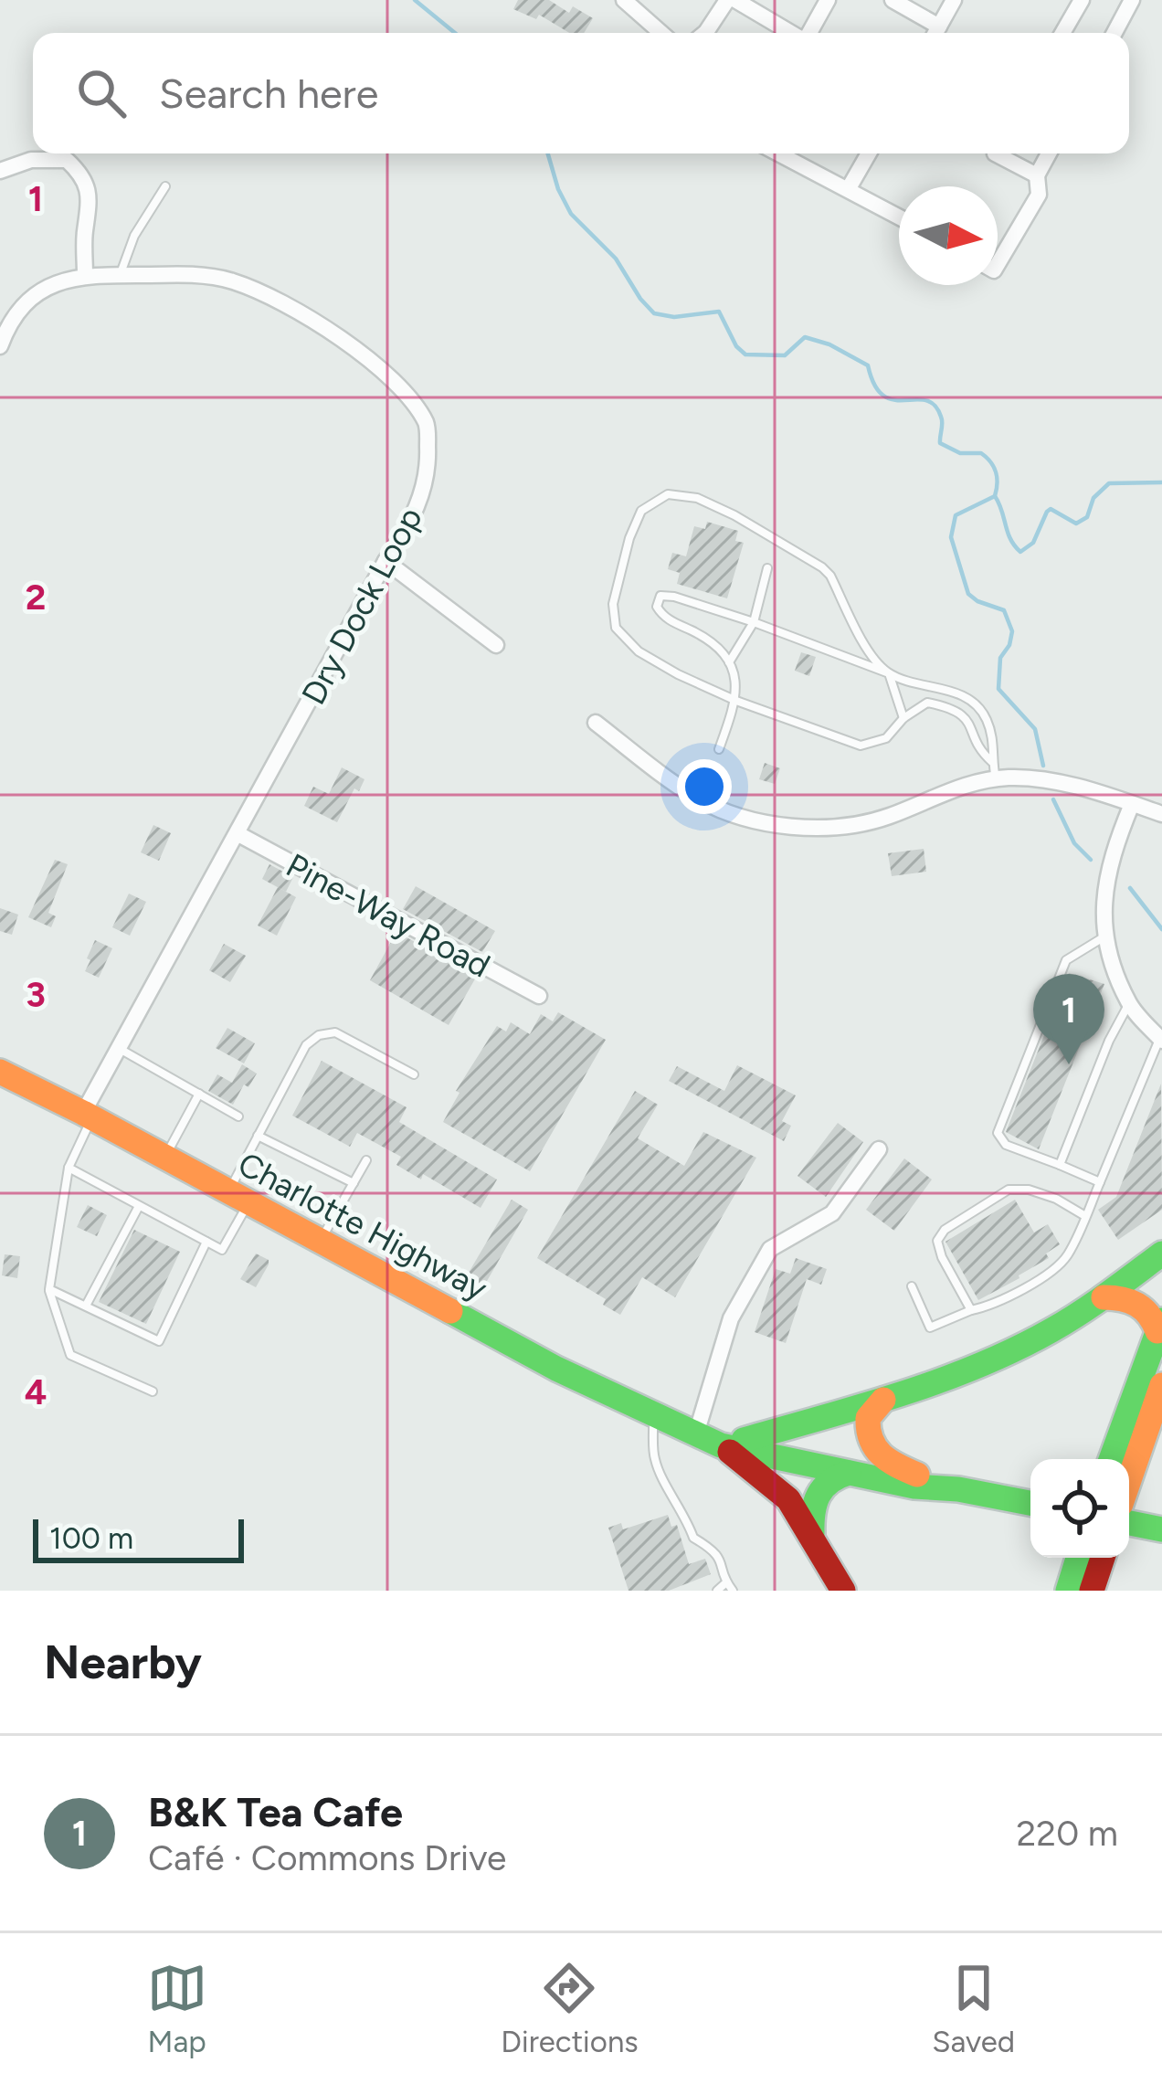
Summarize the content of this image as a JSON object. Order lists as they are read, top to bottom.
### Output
{
  "streets": {
    "main road": ["Charlotte Highway"],
    "street": ["Dry Dock Loop", "Pine-Way Road"]
  },
  "crossings": [
    ["Dry Dock Loop", "Pine-Way Road"],
    ["Dry Dock Loop", "Charlotte Highway"]
  ],
  "scale_bar": "100 m",
  "north": "right",
  "page": {
    "search": "Search here",
    "pins": "1",
    "scale": "100 m",
    "heading": "Nearby",
    "list": [
      {
        "mark": "1",
        "name": "B&K Tea Cafe",
        "note": "Café · Commons Drive",
        "value": "220 m"
      }
    ],
    "nav": ["Map", "Directions", "Saved"]
  },
  "grid": {
    "rows": [
      "1",
      "2",
      "3",
      "4"
    ]
  }
}
